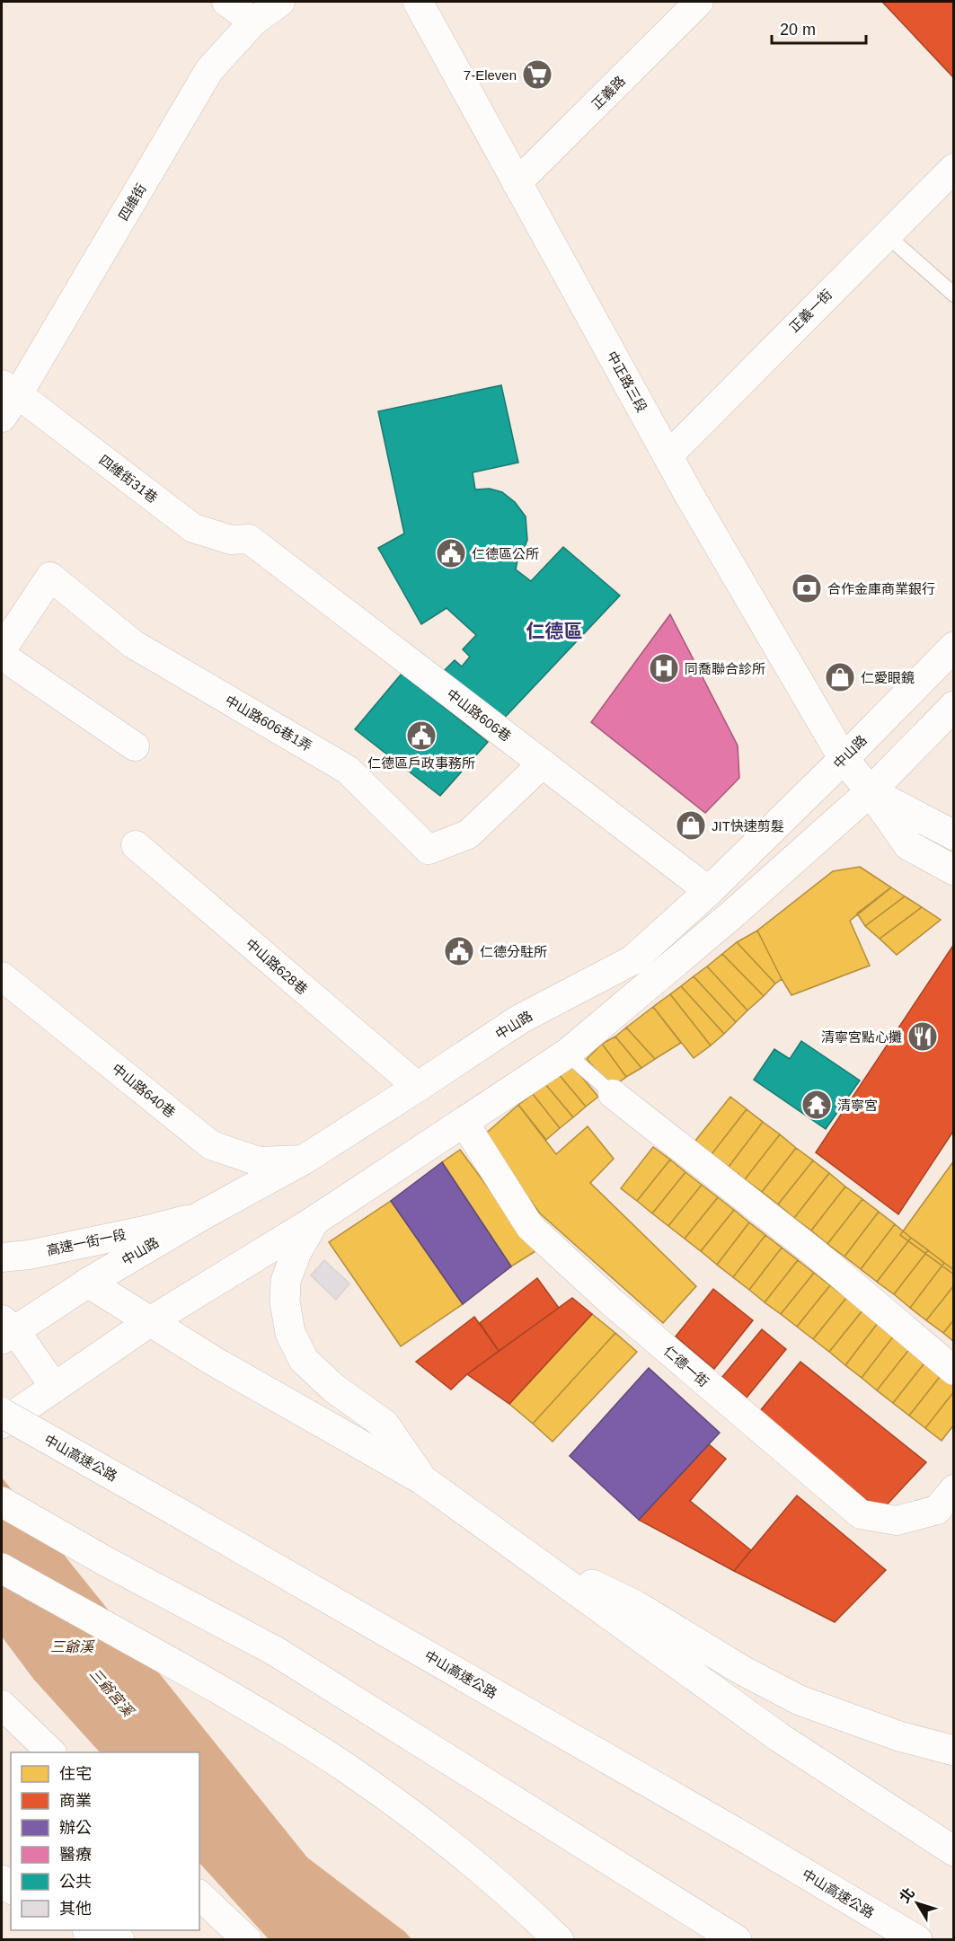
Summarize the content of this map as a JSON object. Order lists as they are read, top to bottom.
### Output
{
  "streets": {
    "main road": ["中正路三段", "中山路", "中山高速公路"],
    "street": [
      "正義路",
      "四維街",
      "正義一街",
      "四維街31巷",
      "中山路606巷",
      "中山路606巷1弄",
      "中山路628巷",
      "中山路640巷",
      "高速一街一段",
      "仁德一街"
    ]
  },
  "crossings": [
    ["正義路", "中正路三段"],
    ["四維街", "四維街31巷"],
    ["正義一街", "中正路三段"],
    ["中正路三段", "中山路"],
    ["四維街31巷", "中山路606巷"],
    ["中山路606巷", "中山路606巷1弄"],
    ["中山路606巷", "中山路"],
    ["中山路", "中山路628巷"],
    ["中山路", "中山路640巷"],
    ["中山路", "高速一街一段"]
  ],
  "districts": ["仁德區"],
  "water": ["三爺溪", "三爺宮溪"],
  "places": {
    "supermarket": ["7-Eleven"],
    "public building": ["仁德區公所", "仁德區戶政事務所", "仁德分駐所"],
    "bank": ["合作金庫商業銀行"],
    "hospital": ["同喬聯合診所"],
    "shop": ["仁愛眼鏡", "JIT快速剪髮"],
    "restaurant": ["清寧宮點心攤"],
    "temple": ["清寧宮"]
  },
  "legend": [
    "住宅",
    "商業",
    "辦公",
    "醫療",
    "公共",
    "其他"
  ],
  "scale_bar": "20 m",
  "north": "top left"
}
